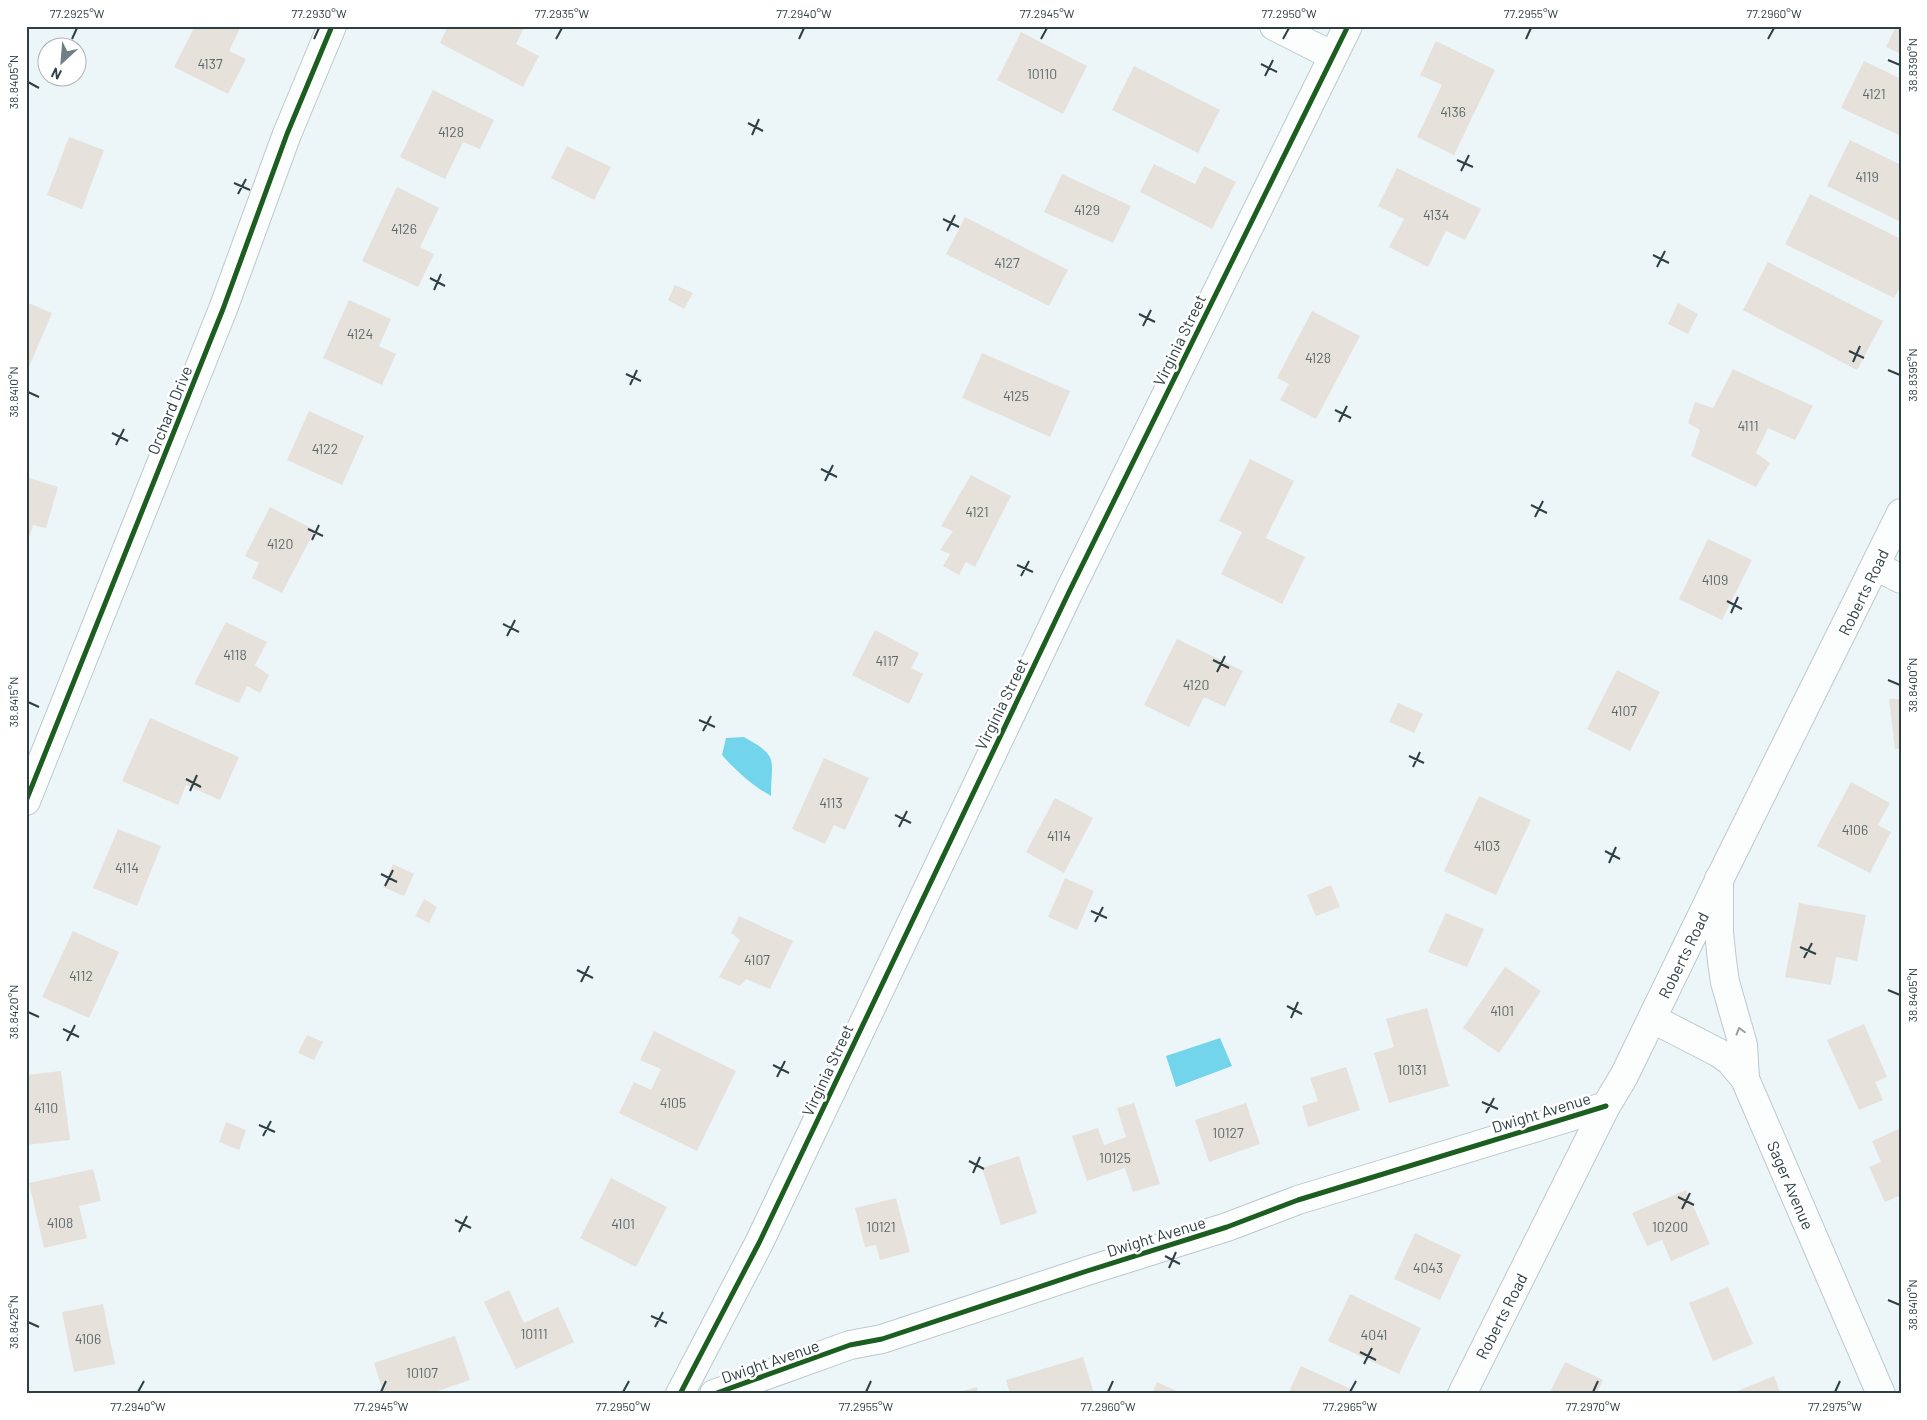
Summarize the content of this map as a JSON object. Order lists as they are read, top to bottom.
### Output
{
  "streets": {
    "street": [
      "Virginia Street",
      "Orchard Drive",
      "Roberts Road",
      "Dwight Avenue",
      "Sager Avenue"
    ]
  },
  "crossings": [
    ["Roberts Road", "Dwight Avenue"],
    ["Roberts Road", "Sager Avenue"]
  ],
  "house_numbers": [
    "4137",
    "10110",
    "4121",
    "4136",
    "4128",
    "4119",
    "4129",
    "4134",
    "4126",
    "4127",
    "4124",
    "4128",
    "4125",
    "4111",
    "4122",
    "4121",
    "4120",
    "4109",
    "4118",
    "4117",
    "4120",
    "4107",
    "4113",
    "4106",
    "4114",
    "4103",
    "4114",
    "4107",
    "4112",
    "4101",
    "10131",
    "4105",
    "4110",
    "10127",
    "10125",
    "4108",
    "4101",
    "10121",
    "10200",
    "4043",
    "10111",
    "4041",
    "4106",
    "10107"
  ],
  "north": "bottom left",
  "coordinates": [
    "77.2925°W",
    "77.2930°W",
    "77.2935°W",
    "77.2940°W",
    "77.2945°W",
    "77.2950°W",
    "77.2955°W",
    "77.2960°W",
    "38.8390°N",
    "38.8405°N",
    "38.8395°N",
    "38.8410°N",
    "38.8400°N",
    "38.8415°N",
    "38.8420°N",
    "38.8425°N",
    "77.2965°W",
    "77.2970°W",
    "77.2975°W"
  ]
}
